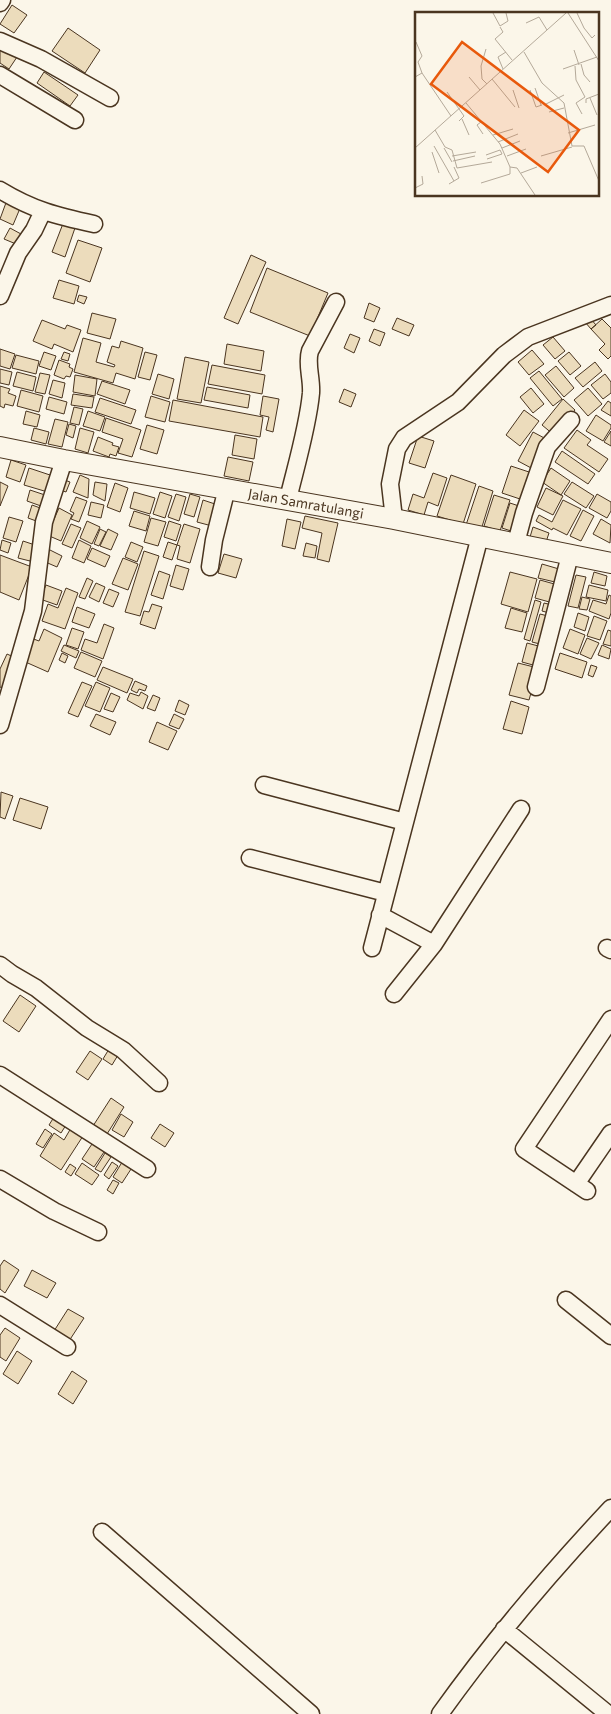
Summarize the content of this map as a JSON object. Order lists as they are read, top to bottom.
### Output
{
  "streets": {
    "main road": ["Jalan Samratulangi"]
  }
}
